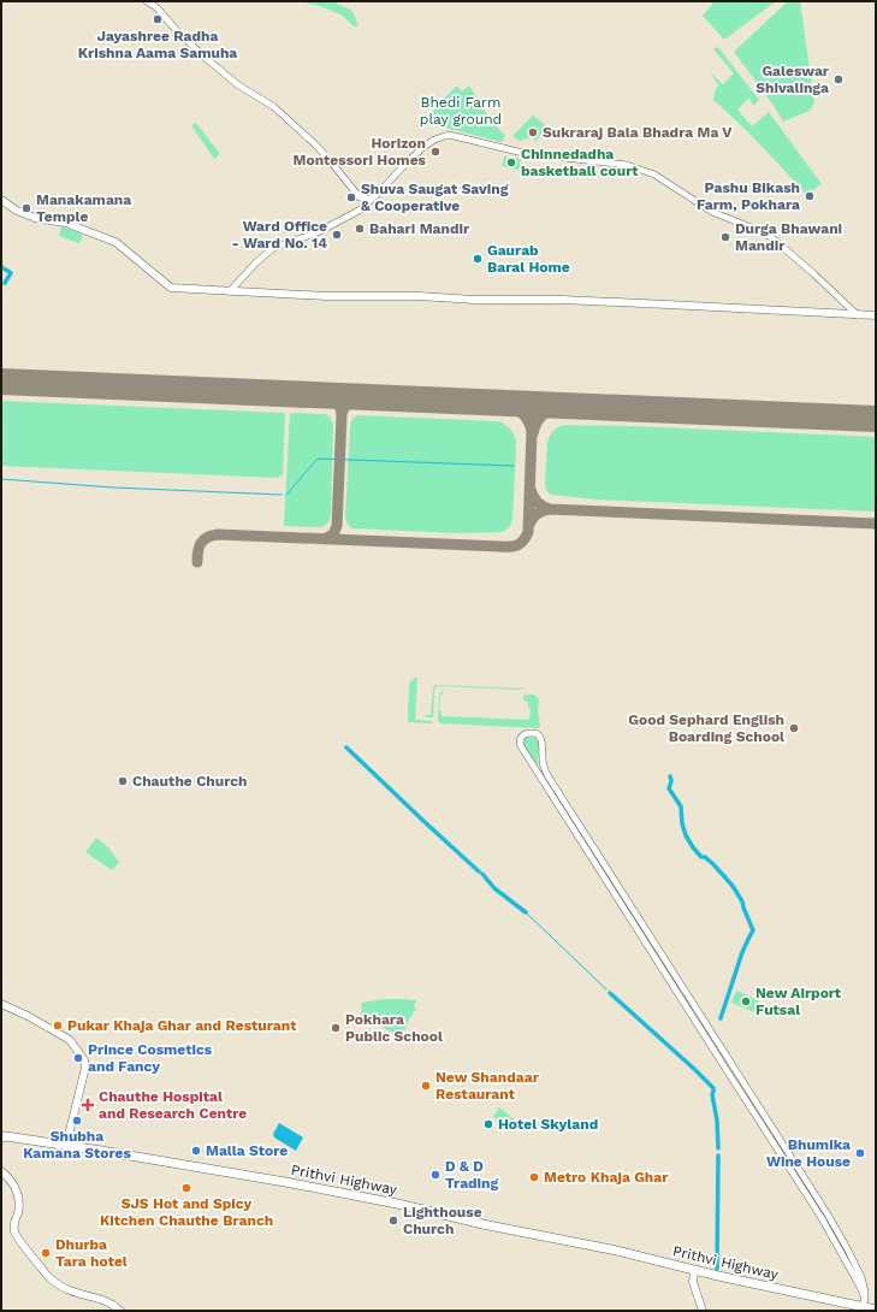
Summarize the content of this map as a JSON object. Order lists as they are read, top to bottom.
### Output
{
  "streets": {
    "highway": ["Prithvi Highway"]
  },
  "parks": ["Bhedi Farm play ground"],
  "places": {
    "other": [
      "Jayashree Radha Krishna Aama Samuha",
      "Galeswar Shivalinga",
      "Sukraraj Bala Bhadra Ma V",
      "Horizon Montessori Homes",
      "Chinnedadha basketball court",
      "Pashu Bikash Farm, Pokhara",
      "Shuva Saugat Saving & Cooperative",
      "Manakamana Temple",
      "Bahari Mandir",
      "Ward Office - Ward No. 14",
      "Durga Bhawani Mandir",
      "Gaurab Baral Home",
      "Good Sephard English Boarding School",
      "Chauthe Church",
      "New Airport Futsal",
      "Pukar Khaja Ghar and Resturant",
      "Pokhara Public School",
      "Prince Cosmetics and Fancy",
      "New Shandaar Restaurant",
      "Shubha Kamana Stores",
      "Hotel Skyland",
      "Malla Store",
      "Bhumika Wine House",
      "D & D Trading",
      "Metro Khaja Ghar",
      "SJS Hot and Spicy Kitchen Chauthe Branch",
      "Lighthouse Church",
      "Dhurba Tara hotel"
    ],
    "health": ["Chauthe Hospital and Research Centre"]
  }
}
